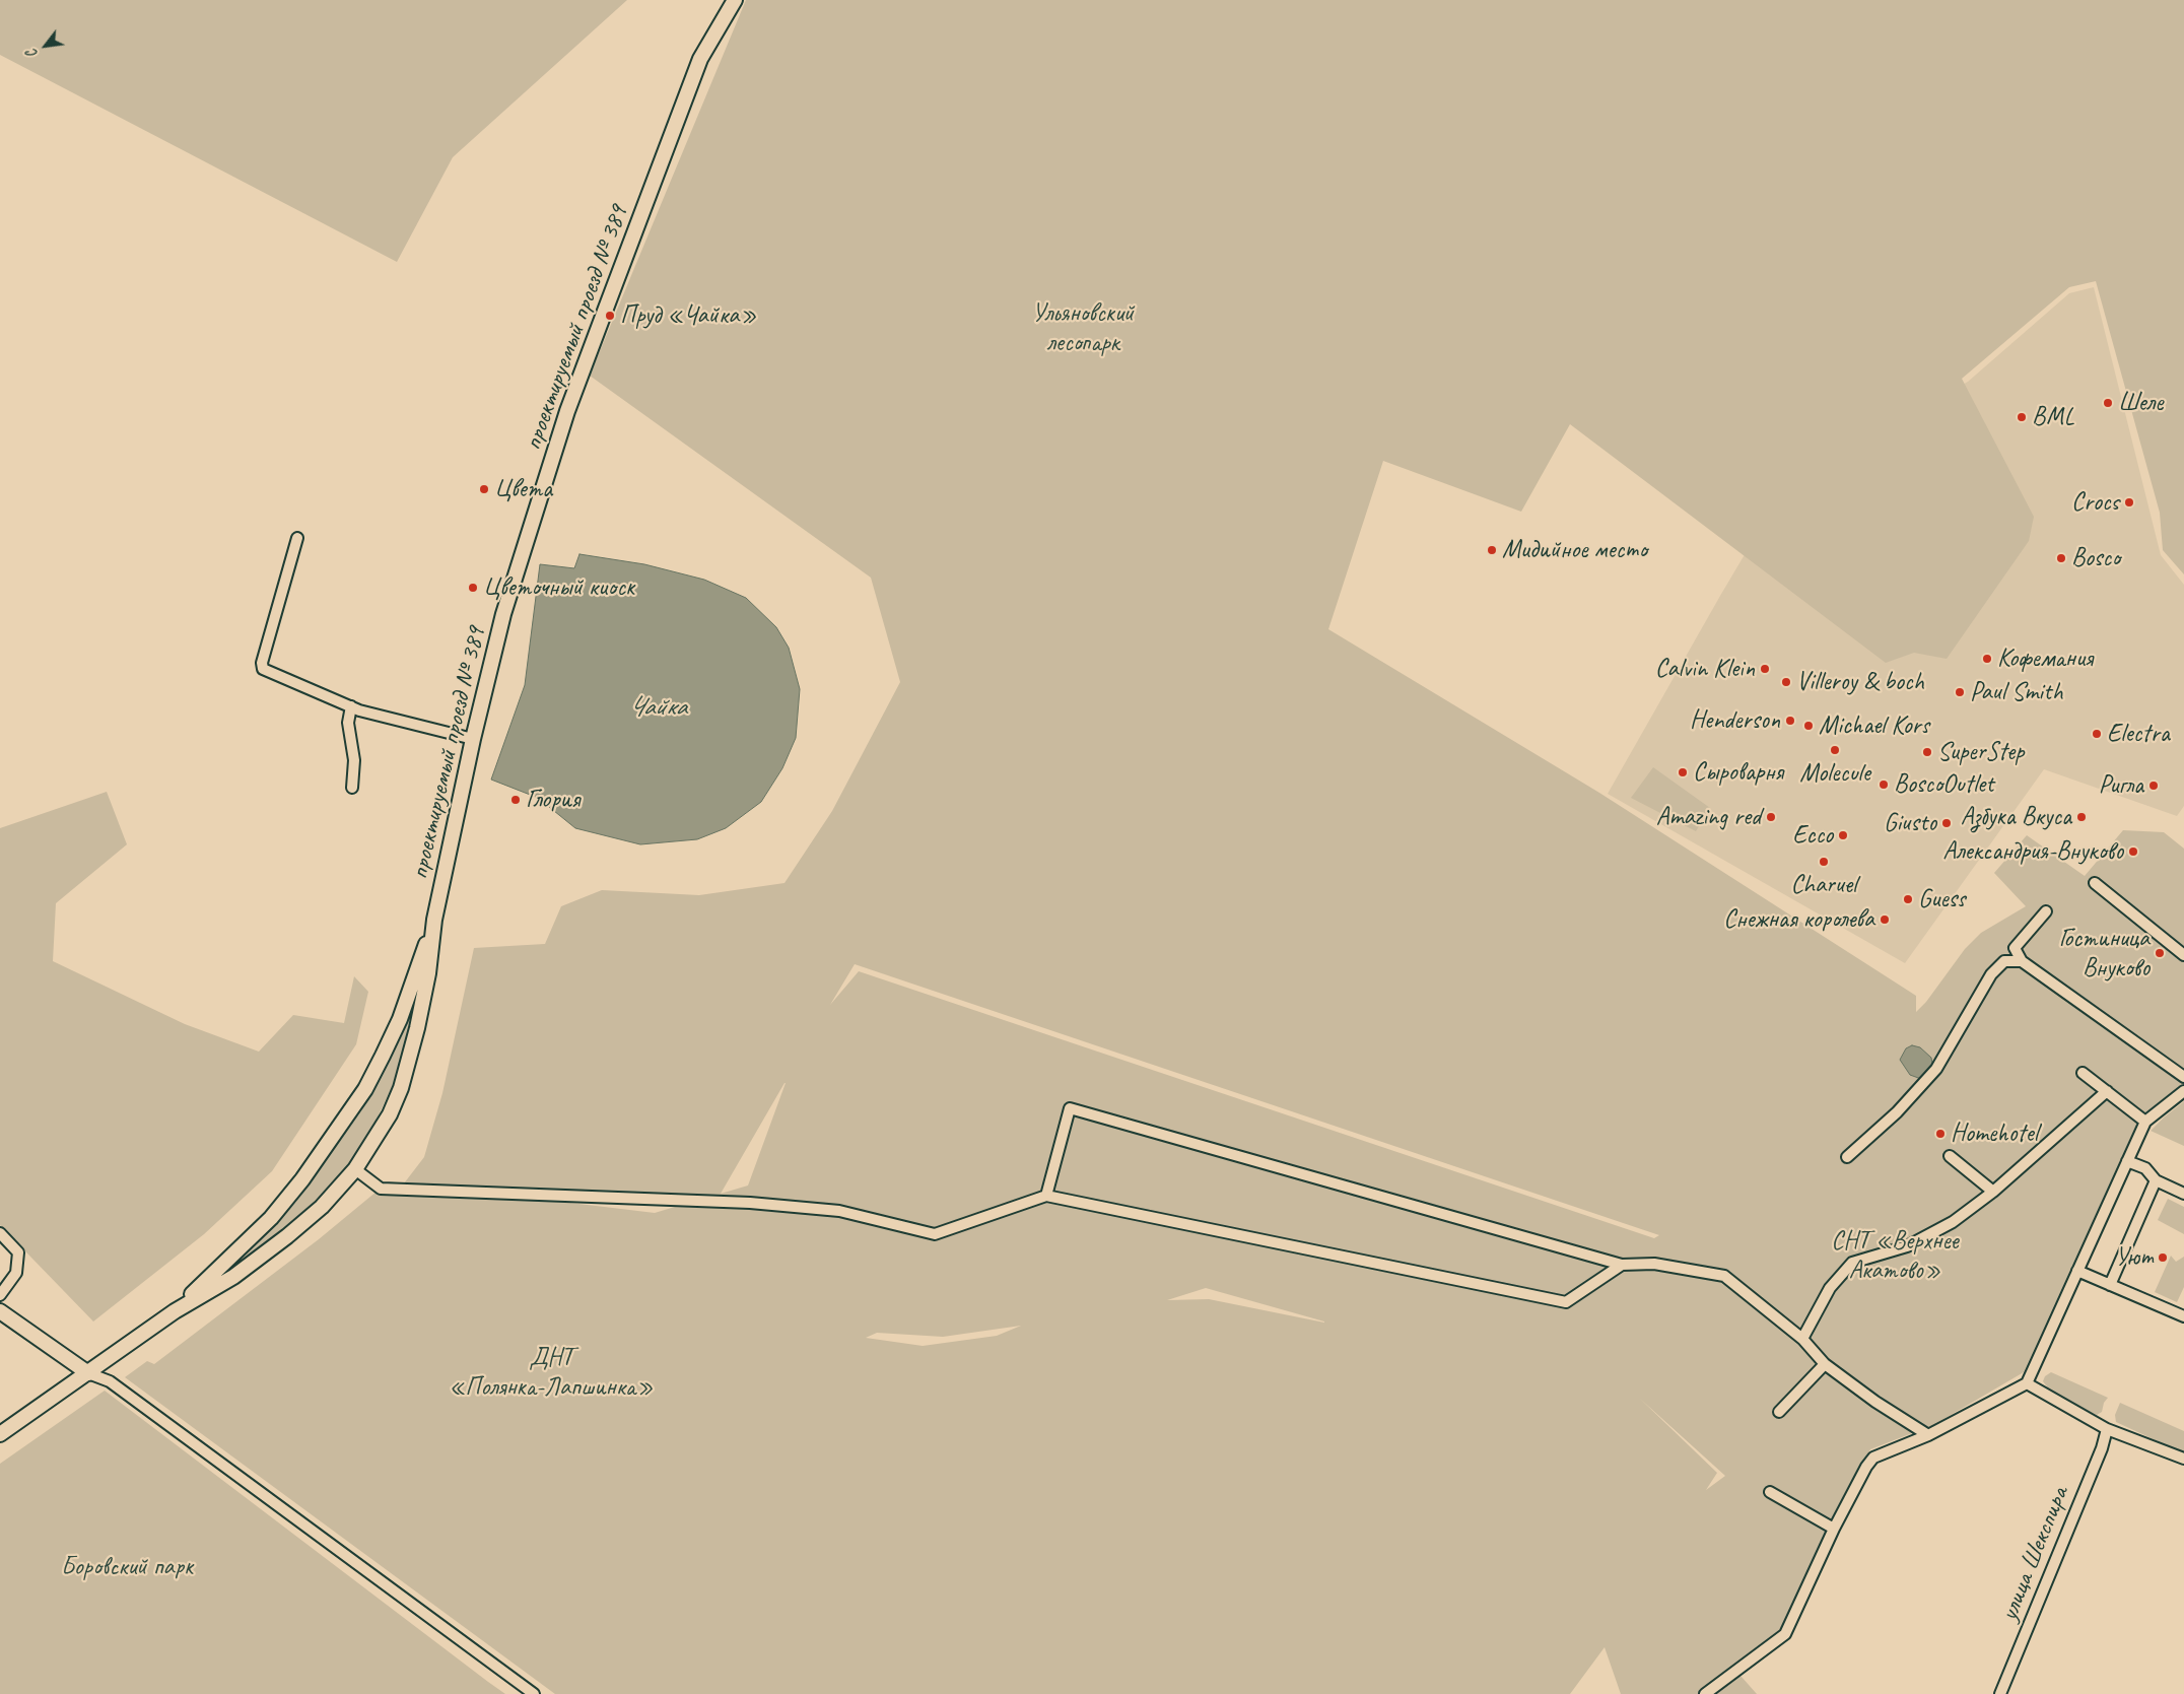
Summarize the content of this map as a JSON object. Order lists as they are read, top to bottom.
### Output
{
  "streets": {
    "main road": ["проектируемый проезд № 389"],
    "street": ["улица Шекспира"]
  },
  "water": ["Чайка"],
  "parks": [
    "Ульяновский лесопарк",
    "СНТ «Верхнее Акатово»",
    "ДНТ «Полянка-Лапшинка»",
    "Боровский парк"
  ],
  "places": [
    "Пруд «Чайка»",
    "Шеле",
    "BML",
    "Цвета",
    "Crocs",
    "Мидийное место",
    "Bosco",
    "Цветочный киоск",
    "Кофемания",
    "Calvin Klein",
    "Villeroy & boch",
    "Paul Smith",
    "Henderson",
    "Michael Kors",
    "Electra",
    "Molecule",
    "SuperStep",
    "Сыроварня",
    "BoscoOutlet",
    "Ригла",
    "Глория",
    "Amazing red",
    "Азбука Вкуса",
    "Giusto",
    "Ecco",
    "Александрия-Внуково",
    "Charuel",
    "Guess",
    "Снежная королева",
    "Гостиница Внуково",
    "Homehotel",
    "Уют"
  ],
  "north": "bottom left"
}
